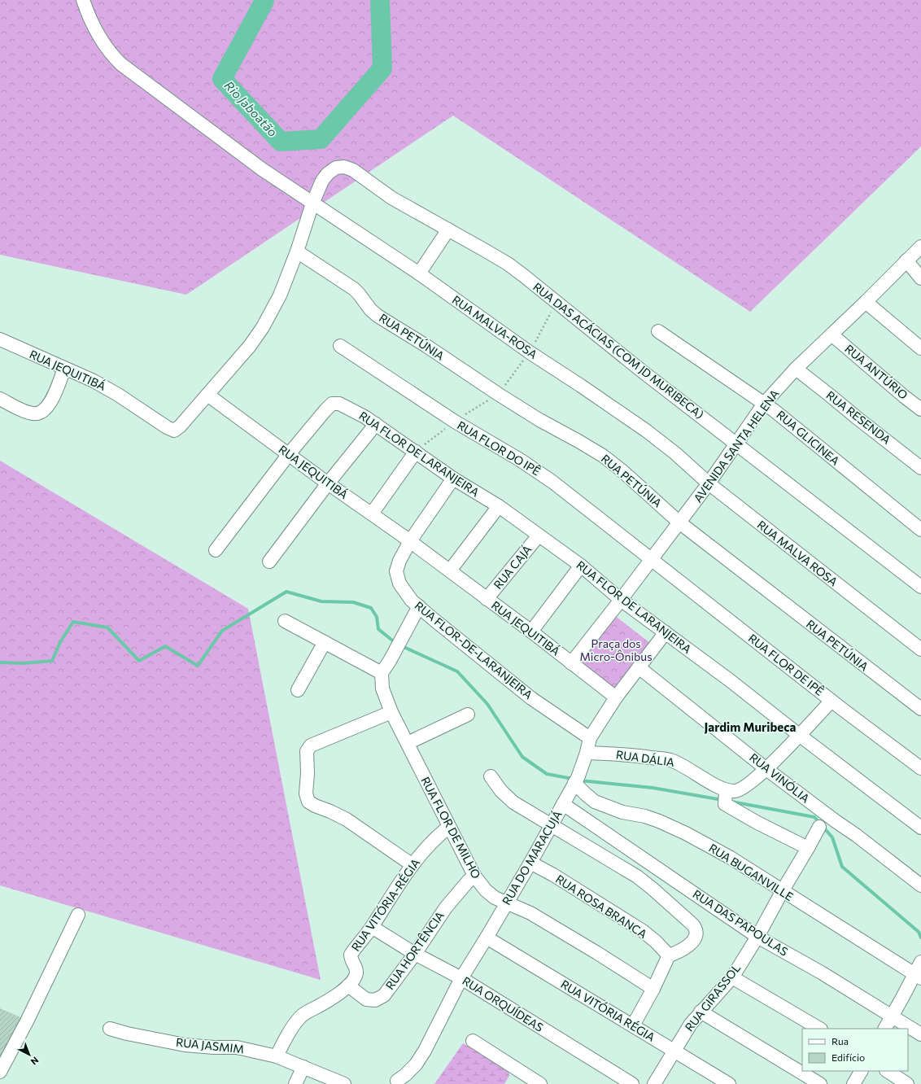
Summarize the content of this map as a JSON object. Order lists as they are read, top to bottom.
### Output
{
  "streets": {
    "street": [
      "RUA MALVA-ROSA",
      "RUA PETÚNIA",
      "RUA DAS ACÁCIAS (COM JD MURIBECA)",
      "RUA JEQUITIBÁ",
      "RUA ANTÚRIO",
      "RUA RESENDA",
      "RUA GLICINEA",
      "AVENIDA SANTA HELENA",
      "RUA FLOR DO IPÊ",
      "RUA FLOR DE LARANJEIRA",
      "RUA MALVA ROSA",
      "RUA CAJÁ",
      "RUA FLOR-DE-LARANJEIRA",
      "RUA FLOR DE IPÊ",
      "RUA DÁLIA",
      "RUA VINÓLIA",
      "RUA FLOR DE MILHO",
      "RUA DO MARACUJÁ",
      "RUA BUGANVILLE",
      "RUA VITÓRIA-RÉGIA",
      "RUA ROSA BRANCA",
      "RUA DAS PAPOULAS",
      "RUA HORTÊNCIA",
      "RUA GIRASSOL",
      "RUA ORQUÍDEAS",
      "RUA VITÓRIA RÉGIA",
      "RUA JASMIM"
    ]
  },
  "crossings": [
    ["RUA MALVA-ROSA", "RUA DAS ACÁCIAS (COM JD MURIBECA)"],
    ["RUA MALVA-ROSA", "RUA MALVA ROSA"],
    ["RUA PETÚNIA", "AVENIDA SANTA HELENA"],
    ["RUA DAS ACÁCIAS (COM JD MURIBECA)", "AVENIDA SANTA HELENA"],
    ["RUA JEQUITIBÁ", "AVENIDA SANTA HELENA"],
    ["RUA JEQUITIBÁ", "RUA FLOR DE LARANJEIRA"],
    ["RUA JEQUITIBÁ", "RUA CAJÁ"],
    ["RUA JEQUITIBÁ", "RUA FLOR-DE-LARANJEIRA"],
    ["RUA JEQUITIBÁ", "RUA DO MARACUJÁ"],
    ["RUA ANTÚRIO", "AVENIDA SANTA HELENA"],
    ["RUA RESENDA", "AVENIDA SANTA HELENA"],
    ["RUA GLICINEA", "AVENIDA SANTA HELENA"],
    ["AVENIDA SANTA HELENA", "RUA FLOR DO IPÊ"],
    ["AVENIDA SANTA HELENA", "RUA FLOR DE LARANJEIRA"],
    ["AVENIDA SANTA HELENA", "RUA MALVA ROSA"],
    ["AVENIDA SANTA HELENA", "RUA FLOR DE IPÊ"],
    ["RUA FLOR DO IPÊ", "RUA FLOR DE IPÊ"],
    ["RUA FLOR DE LARANJEIRA", "RUA CAJÁ"],
    ["RUA FLOR DE LARANJEIRA", "RUA FLOR-DE-LARANJEIRA"],
    ["RUA FLOR DE LARANJEIRA", "RUA DO MARACUJÁ"],
    ["RUA FLOR-DE-LARANJEIRA", "RUA DO MARACUJÁ"],
    ["RUA DÁLIA", "RUA DO MARACUJÁ"],
    ["RUA VINÓLIA", "RUA DO MARACUJÁ"],
    ["RUA FLOR DE MILHO", "RUA DO MARACUJÁ"],
    ["RUA FLOR DE MILHO", "RUA VITÓRIA-RÉGIA"],
    ["RUA FLOR DE MILHO", "RUA HORTÊNCIA"],
    ["RUA DO MARACUJÁ", "RUA BUGANVILLE"],
    ["RUA DO MARACUJÁ", "RUA ROSA BRANCA"],
    ["RUA DO MARACUJÁ", "RUA DAS PAPOULAS"],
    ["RUA DO MARACUJÁ", "RUA ORQUÍDEAS"],
    ["RUA DO MARACUJÁ", "RUA VITÓRIA RÉGIA"],
    ["RUA BUGANVILLE", "RUA GIRASSOL"],
    ["RUA VITÓRIA-RÉGIA", "RUA HORTÊNCIA"],
    ["RUA VITÓRIA-RÉGIA", "RUA ORQUÍDEAS"],
    ["RUA VITÓRIA-RÉGIA", "RUA JASMIM"],
    ["RUA DAS PAPOULAS", "RUA GIRASSOL"],
    ["RUA HORTÊNCIA", "RUA ORQUÍDEAS"],
    ["RUA GIRASSOL", "RUA VITÓRIA RÉGIA"]
  ],
  "districts": ["Jardim Muribeca"],
  "water": ["Rio Jaboatão"],
  "parks": ["Praça dos Micro-Ônibus"],
  "legend": ["Rua", "Edifício"],
  "north": "bottom right"
}
